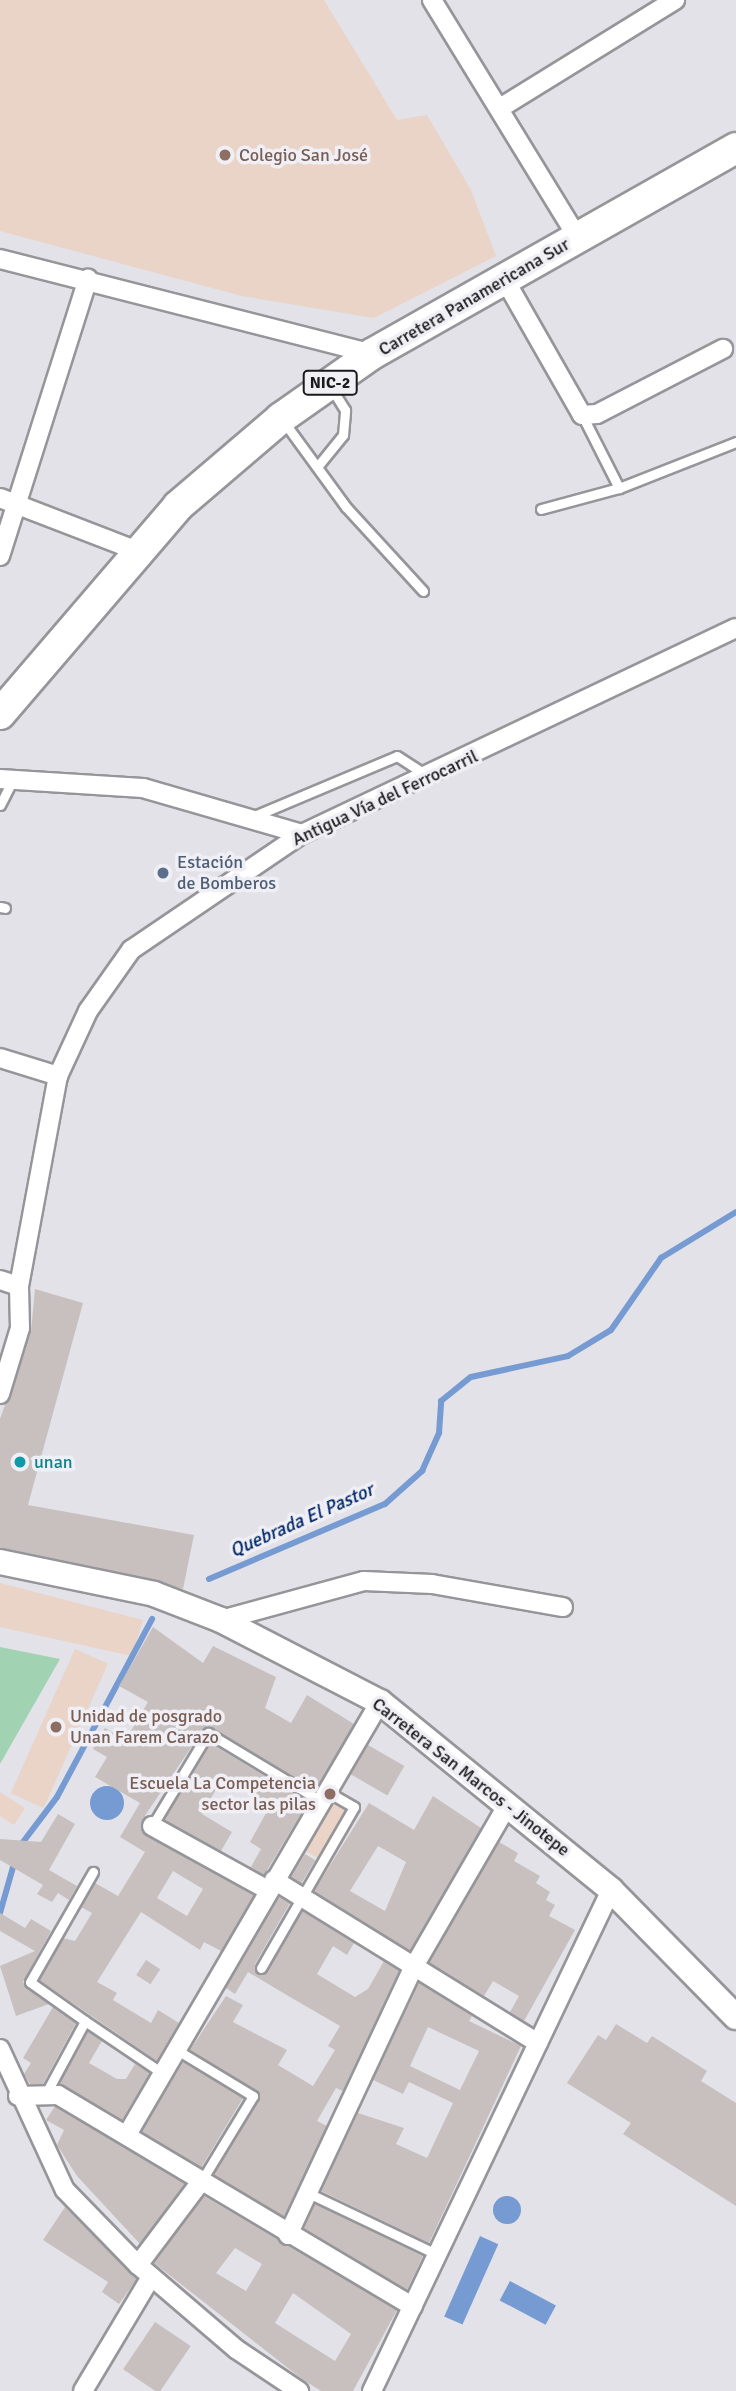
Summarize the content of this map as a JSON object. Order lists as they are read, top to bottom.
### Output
{
  "streets": {
    "highway": ["Carretera Panamericana Sur", "NIC-2"],
    "main road": ["Carretera San Marcos - Jinotepe"],
    "street": ["Antigua Vía del Ferrocarril"]
  },
  "water": ["Quebrada El Pastor"],
  "places": [
    "Colegio San José",
    "Estación de Bomberos",
    "unan",
    "Unidad de posgrado Unan Farem Carazo",
    "Escuela La Competencia sector las pilas"
  ]
}
